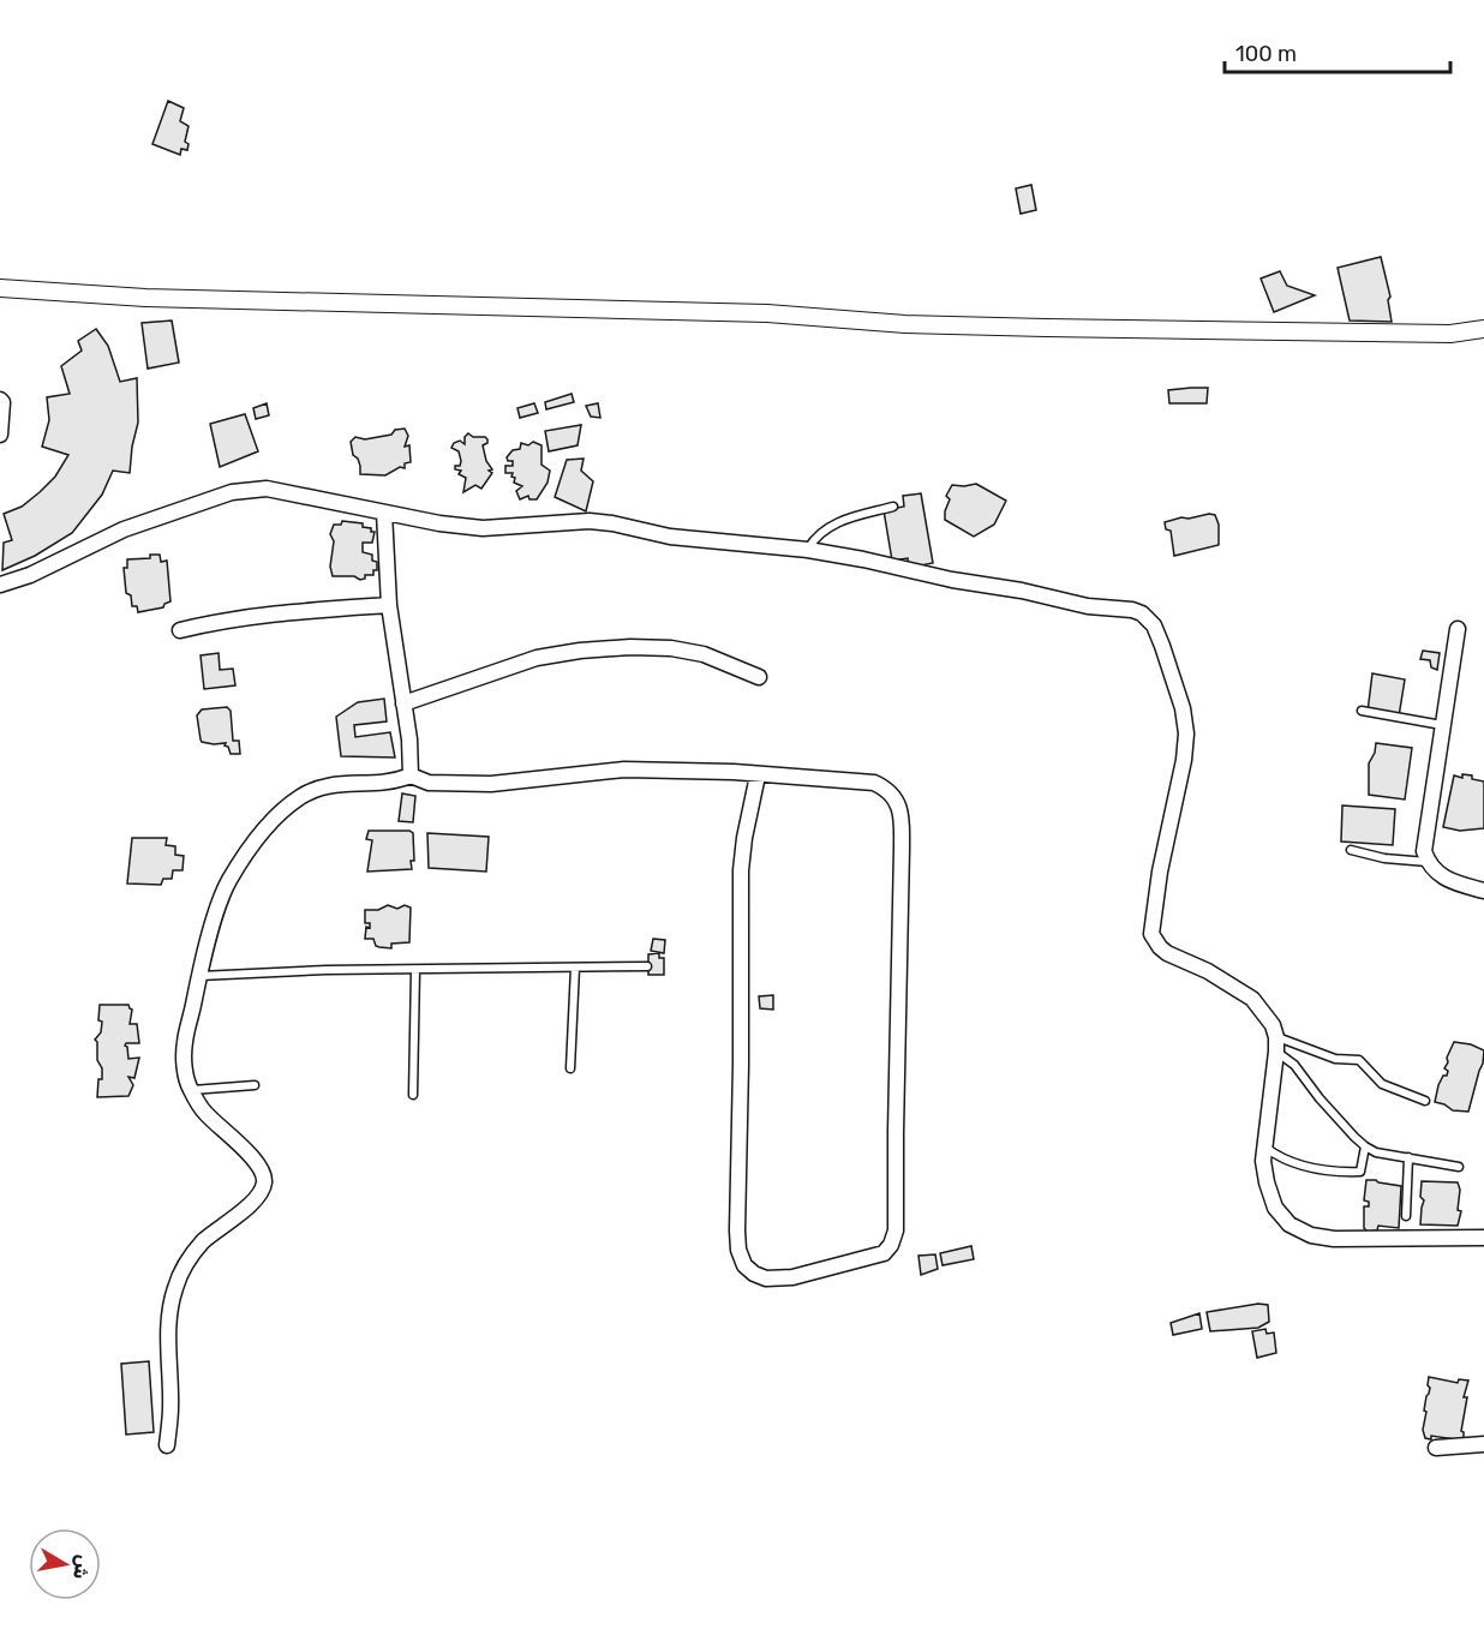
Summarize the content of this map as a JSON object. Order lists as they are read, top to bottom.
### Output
{
  "scale_bar": "100 m",
  "north": "right"
}
